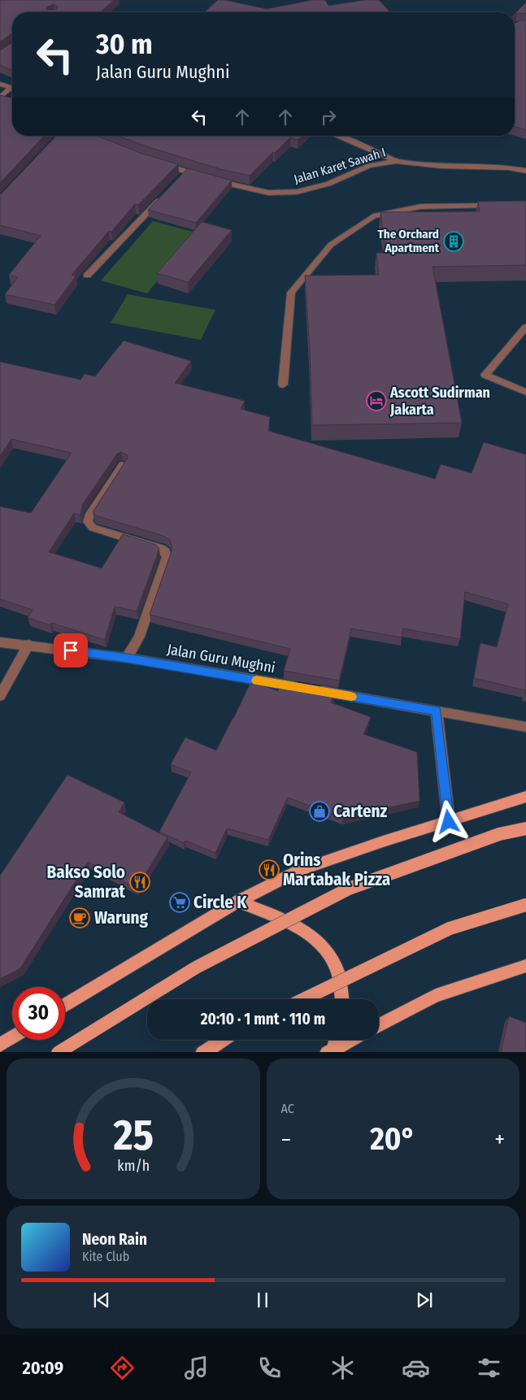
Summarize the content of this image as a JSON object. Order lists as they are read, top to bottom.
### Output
{
  "streets": {
    "street": ["Jalan Karet Sawah I", "Jalan Guru Mughni"]
  },
  "places": {
    "building": ["The Orchard Apartment"],
    "hotel": ["Ascott Sudirman Jakarta"],
    "shop": ["Cartenz"],
    "restaurant": ["Orins Martabak Pizza", "Bakso Solo Samrat"],
    "supermarket": ["Circle K"],
    "cafe": ["Warung"]
  },
  "page": {
    "turn": ["30 m", "Jalan Guru Mughni"],
    "limit": "30",
    "trip": "20:10 · 1 mnt · 110 m",
    "tile": "AC",
    "heat": ["−", "20°", "+"],
    "song": ["Neon Rain", "Kite Club"],
    "tabs": "20:09",
    "gauge": ["25", "km/h"]
  }
}
